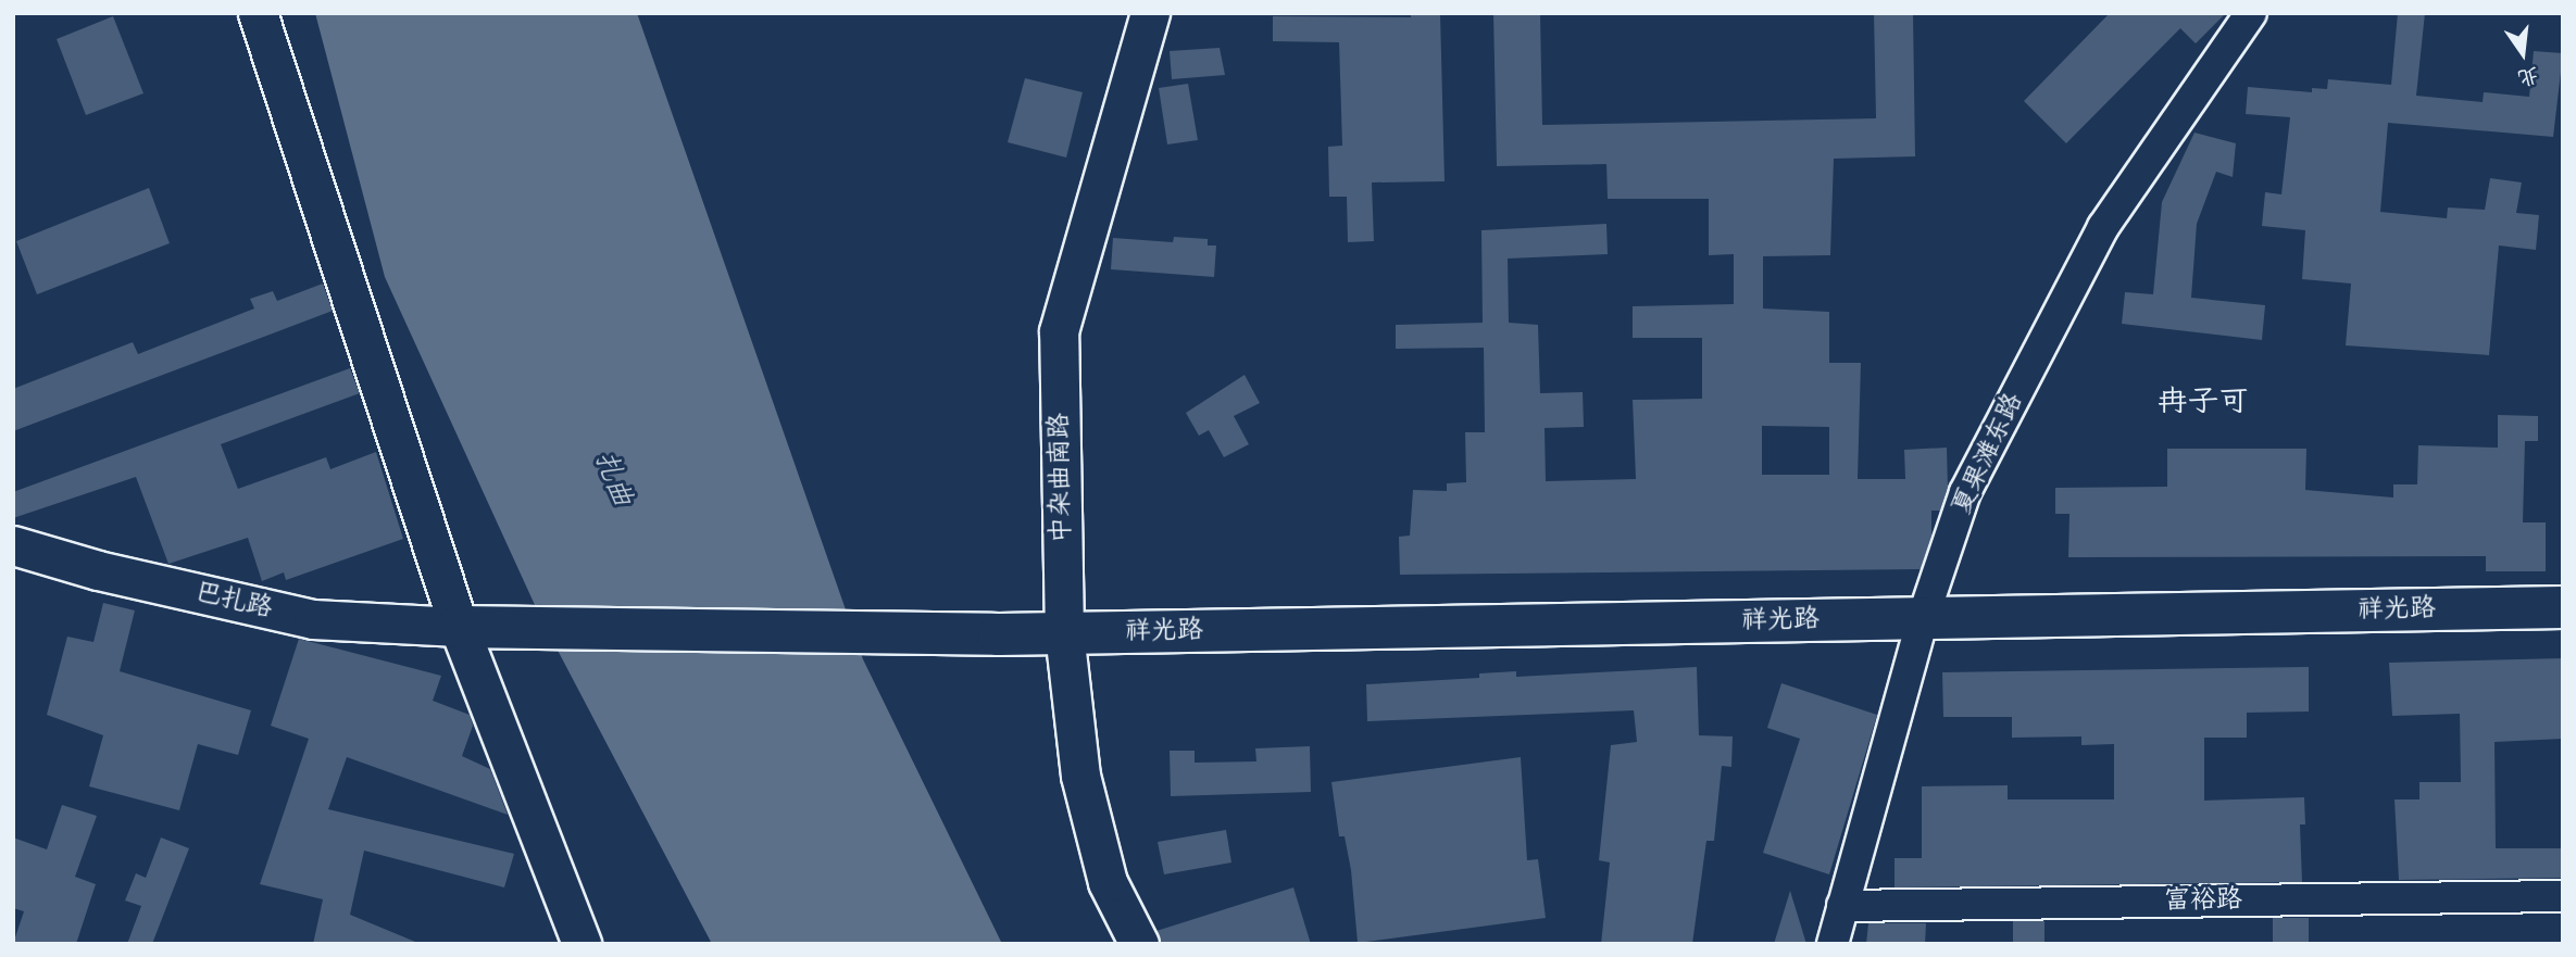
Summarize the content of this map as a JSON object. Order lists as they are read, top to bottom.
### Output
{
  "streets": {
    "main road": ["祥光路"],
    "street": [
      "夏果滩东路",
      "中杂曲南路",
      "巴扎路",
      "富裕路"
    ]
  },
  "crossings": [
    ["夏果滩东路", "祥光路"],
    ["夏果滩东路", "富裕路"],
    ["中杂曲南路", "祥光路"],
    ["巴扎路", "祥光路"]
  ],
  "districts": ["冉子可"],
  "water": ["扎曲"],
  "north": "bottom"
}
